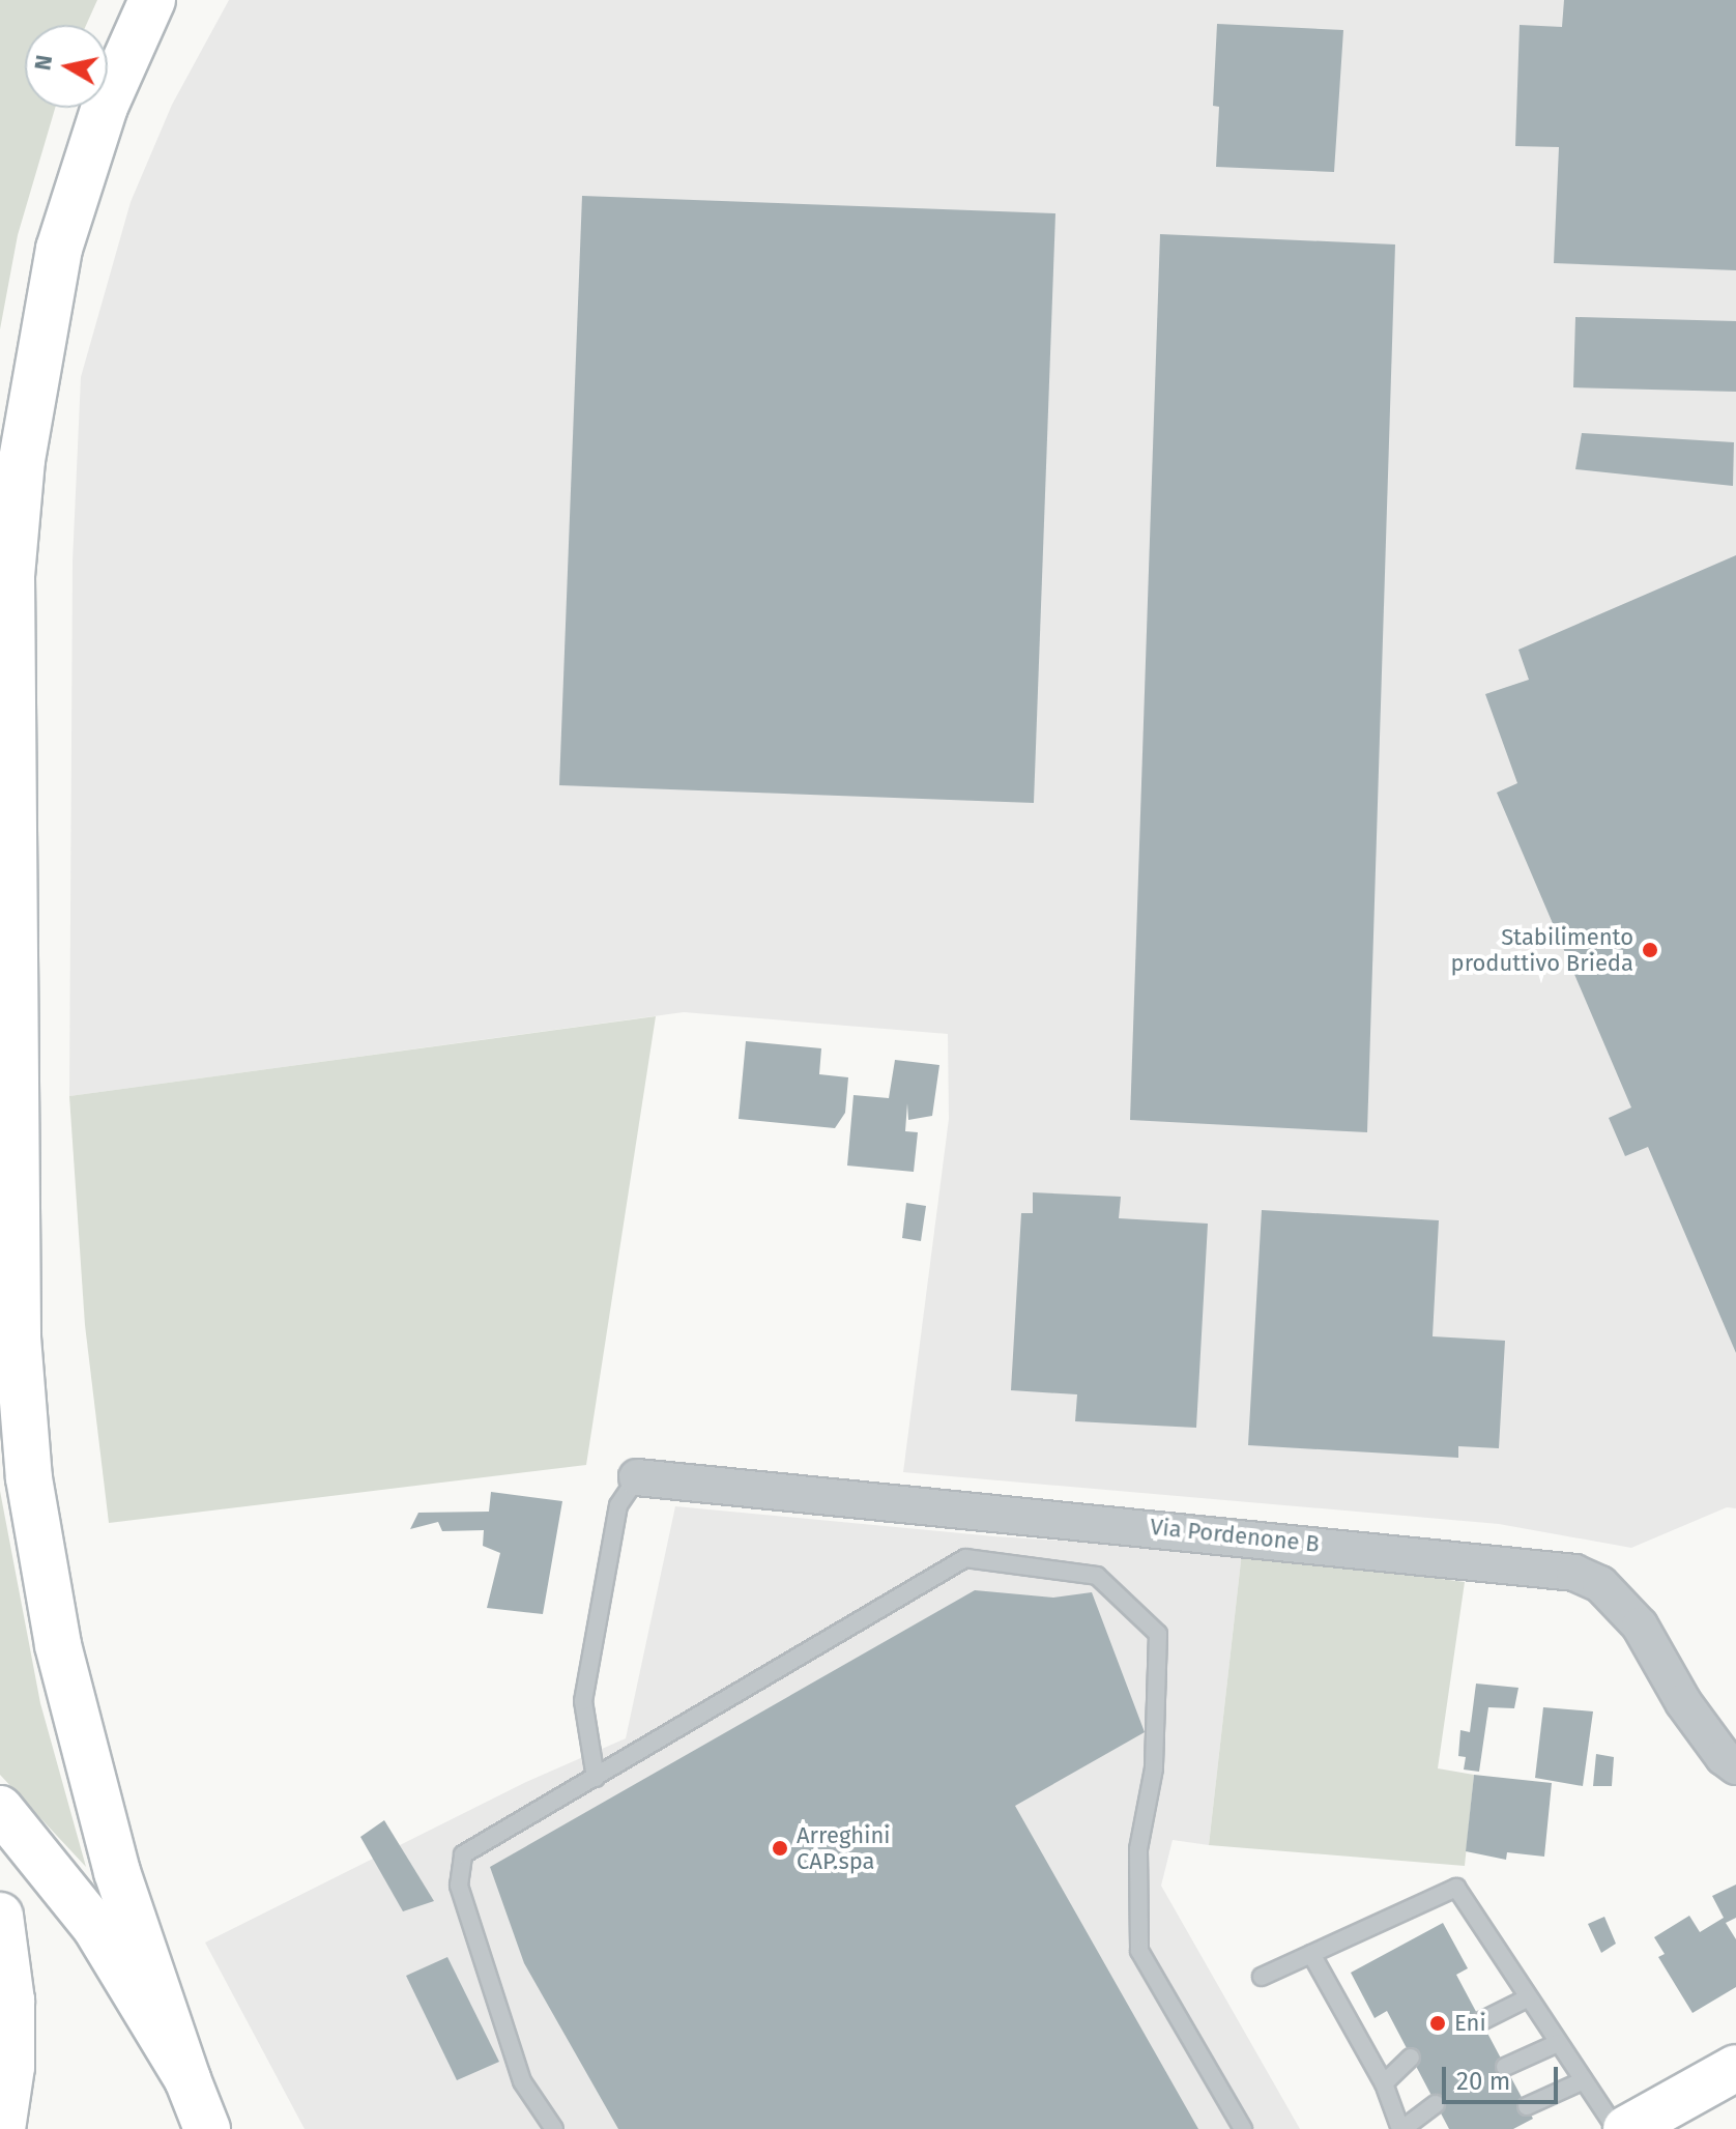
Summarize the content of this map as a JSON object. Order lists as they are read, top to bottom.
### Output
{
  "streets": {
    "street": ["Via Pordenone B"]
  },
  "places": ["Stabilimento produttivo Brieda", "Arreghini CAP.spa", "Eni"],
  "scale_bar": "20 m",
  "north": "left"
}
